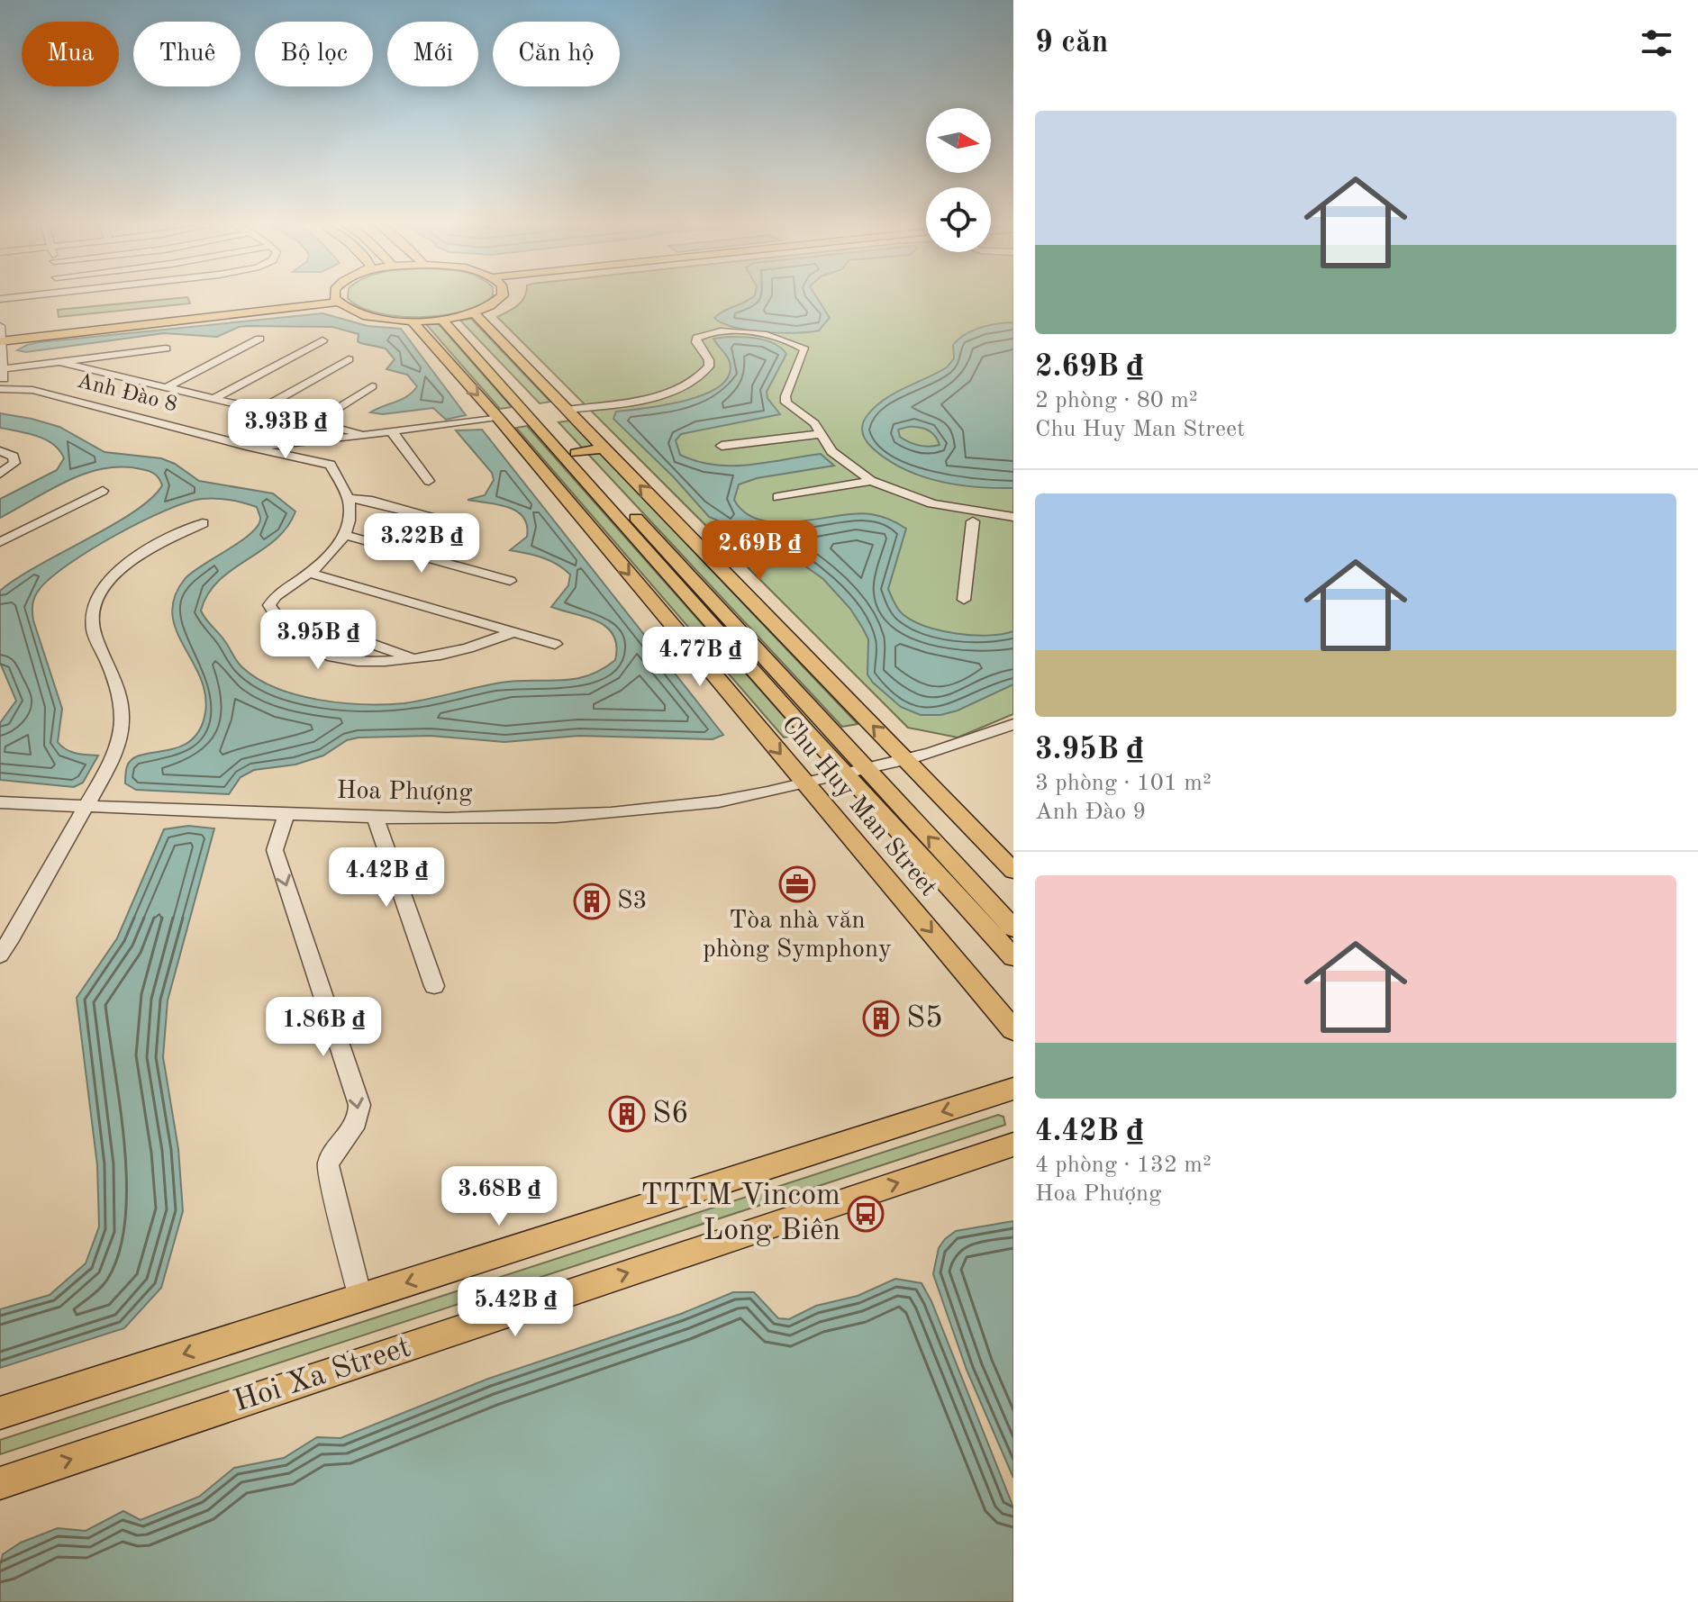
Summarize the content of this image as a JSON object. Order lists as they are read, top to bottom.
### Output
{
  "streets": {
    "main road": ["Chu Huy Man Street", "Hoi Xa Street"],
    "street": ["Anh Đào 8", "Hoa Phượng"]
  },
  "crossings": [
    ["Anh Đào 8", "Chu Huy Man Street"],
    ["Hoa Phượng", "Chu Huy Man Street"]
  ],
  "places": {
    "office": ["Tòa nhà văn phòng Symphony"],
    "building": ["S3", "S5", "S6"],
    "bus stop": ["TTTM Vincom Long Biên"]
  },
  "north": "right",
  "page": {
    "heading": "9 căn",
    "chip": [
      "Mua",
      "Thuê",
      "Bộ lọc",
      "Mới",
      "Căn hộ"
    ],
    "list": [
      {
        "name": "2.69B ₫",
        "note": "2 phòng · 80 m² · Chu Huy Man Street"
      },
      {
        "name": "3.95B ₫",
        "note": "3 phòng · 101 m² · Anh Đào 9"
      },
      {
        "name": "4.42B ₫",
        "note": "4 phòng · 132 m² · Hoa Phượng"
      }
    ],
    "price": [
      "3.93B ₫",
      "3.22B ₫",
      "2.69B ₫",
      "3.95B ₫",
      "4.77B ₫",
      "4.42B ₫",
      "1.86B ₫",
      "3.68B ₫",
      "5.42B ₫"
    ]
  }
}
